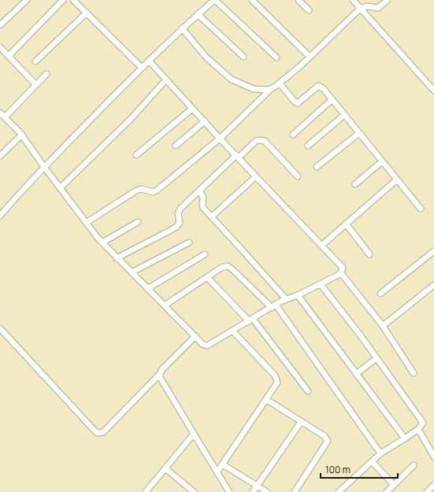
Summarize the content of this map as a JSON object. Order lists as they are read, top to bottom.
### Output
{
  "scale_bar": "100 m"
}
